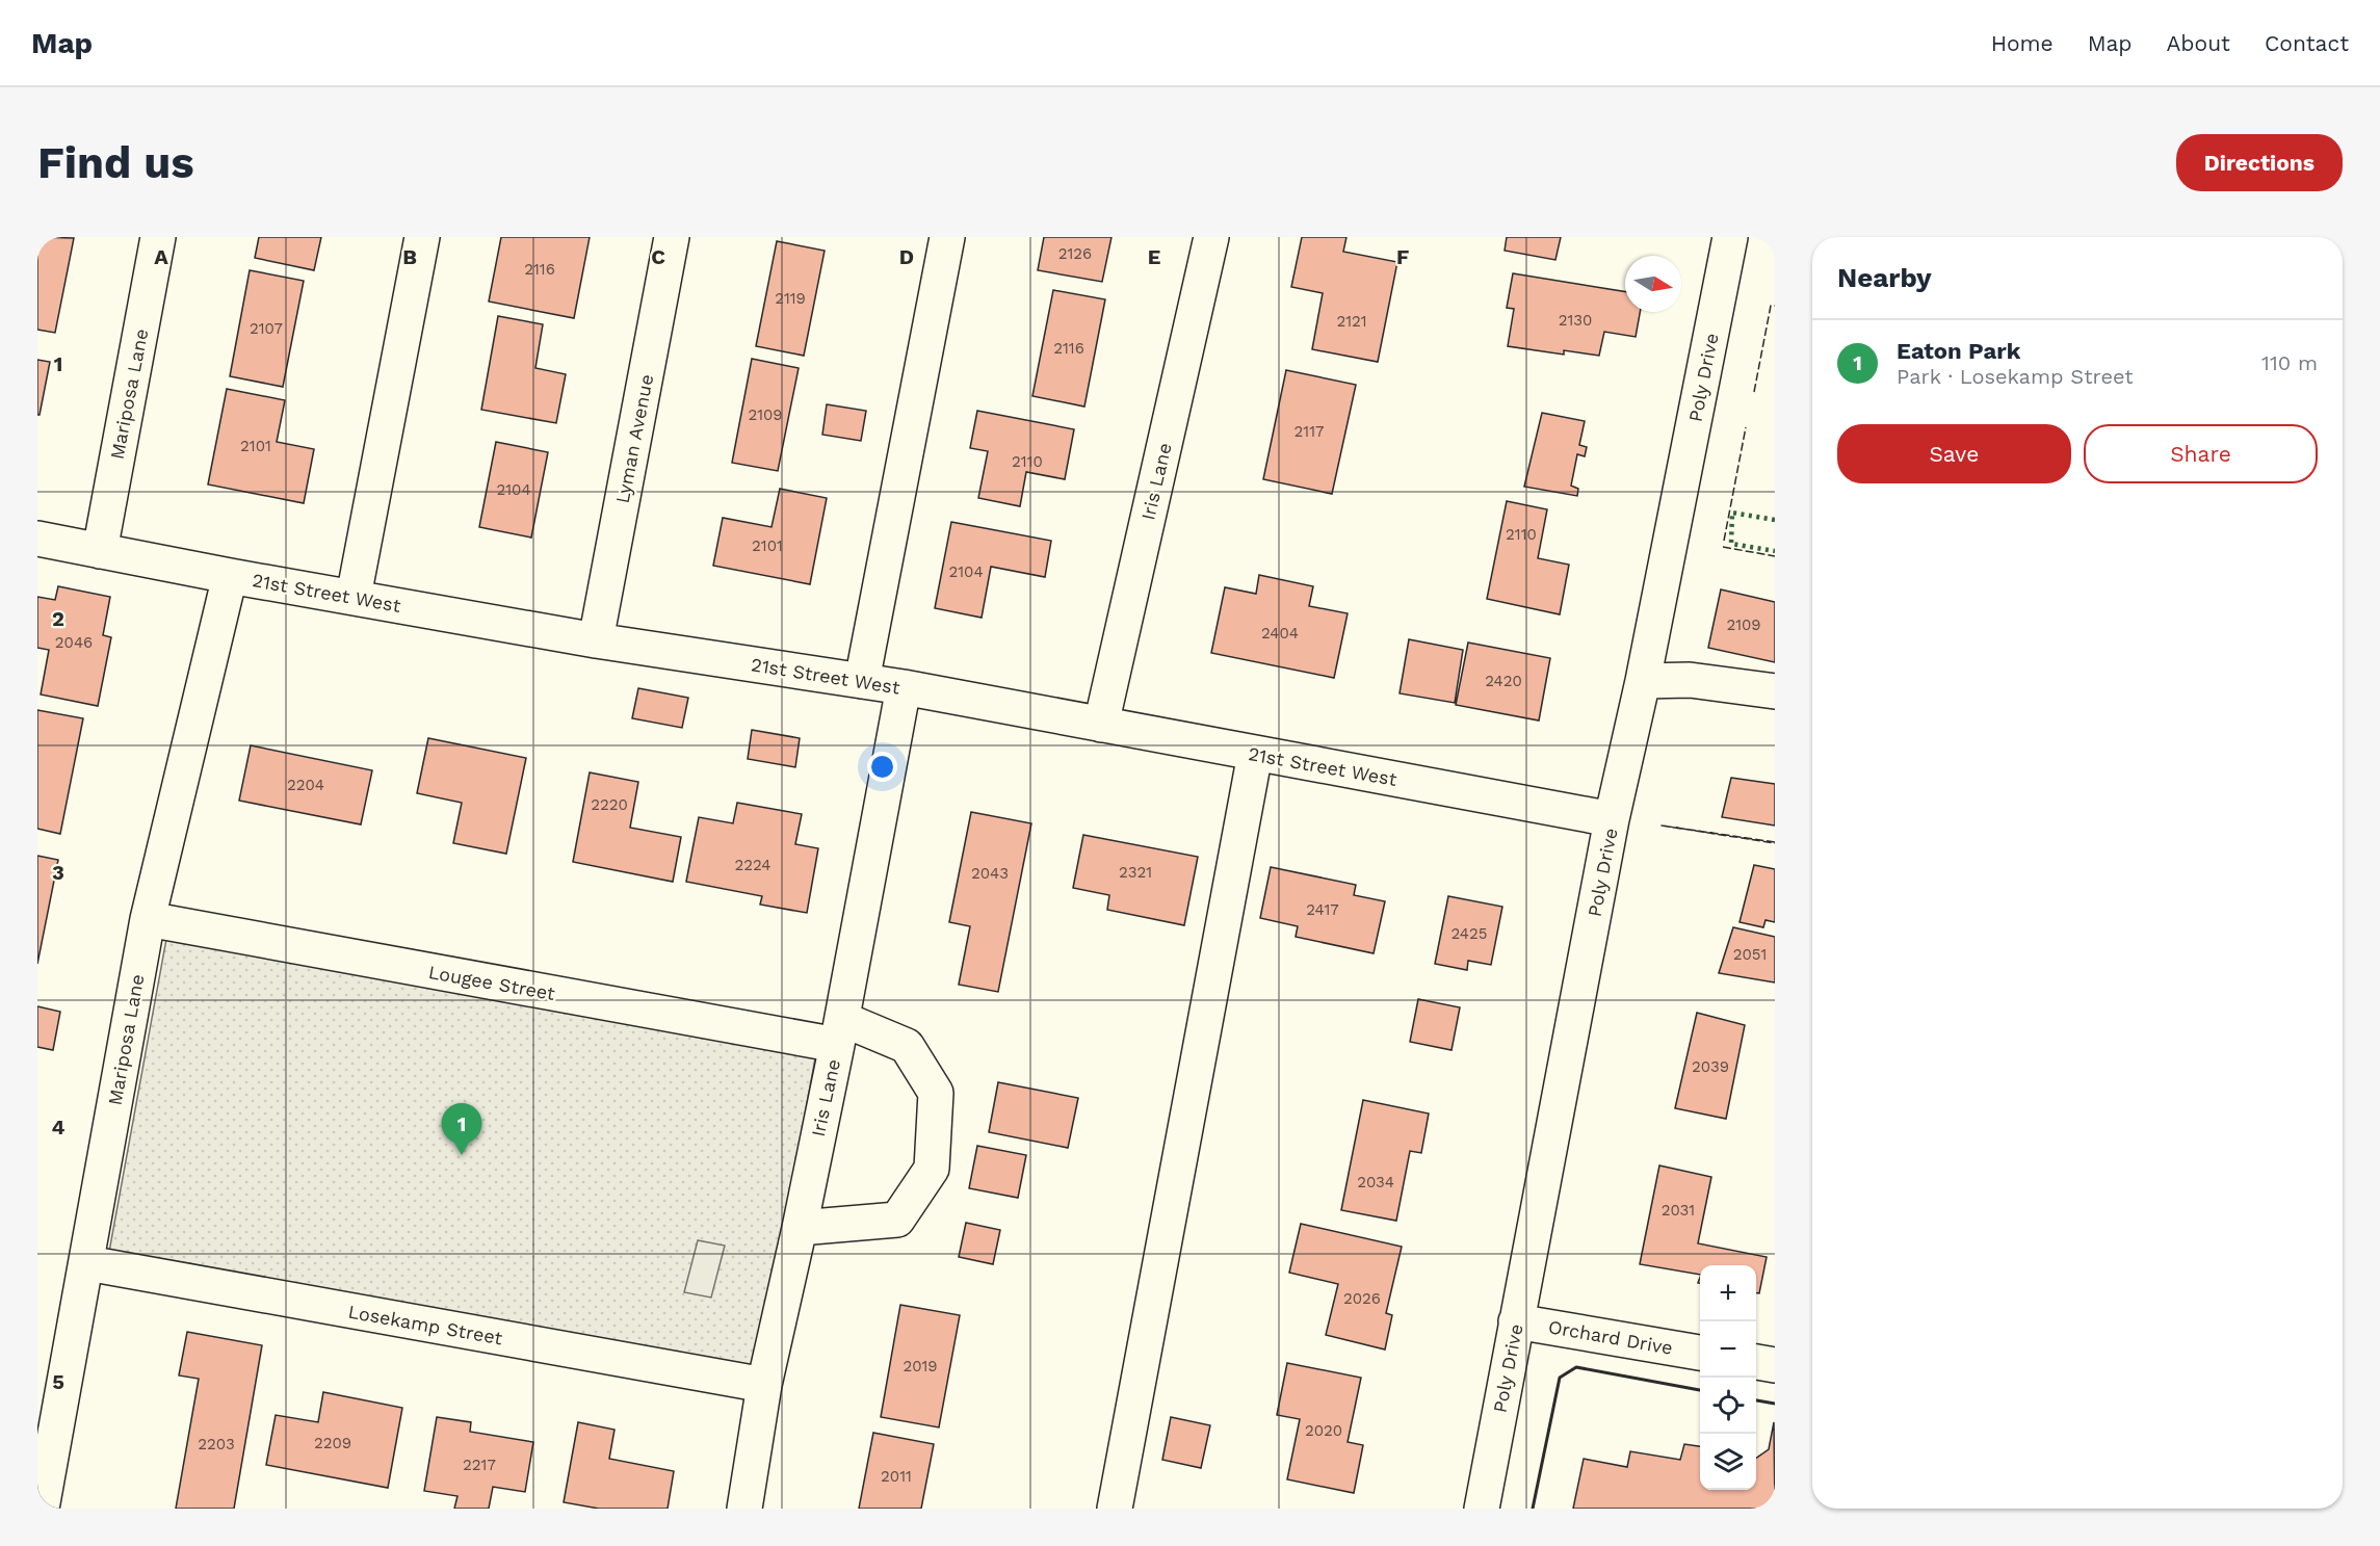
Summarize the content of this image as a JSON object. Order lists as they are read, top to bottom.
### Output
{
  "streets": {
    "street": [
      "Poly Drive",
      "Mariposa Lane",
      "Lyman Avenue",
      "Iris Lane",
      "21st Street West",
      "Lougee Street",
      "Losekamp Street",
      "Orchard Drive"
    ]
  },
  "crossings": [
    ["Poly Drive", "21st Street West"],
    ["Poly Drive", "Orchard Drive"],
    ["Mariposa Lane", "21st Street West"],
    ["Mariposa Lane", "Lougee Street"],
    ["Mariposa Lane", "Losekamp Street"],
    ["Lyman Avenue", "21st Street West"],
    ["Iris Lane", "21st Street West"],
    ["Iris Lane", "Lougee Street"],
    ["Iris Lane", "Losekamp Street"]
  ],
  "house_numbers": [
    "2126",
    "2116",
    "2119",
    "2130",
    "2121",
    "2107",
    "2116",
    "2109",
    "2117",
    "2101",
    "2110",
    "2104",
    "2110",
    "2101",
    "2104",
    "2109",
    "2404",
    "2046",
    "2420",
    "2204",
    "2220",
    "2224",
    "2321",
    "2043",
    "2417",
    "2425",
    "2051",
    "2039",
    "2034",
    "2031",
    "2026",
    "2019",
    "2020",
    "2209",
    "2203",
    "2217",
    "2011"
  ],
  "north": "right",
  "page": {
    "header": "Map",
    "nav": [
      "Home",
      "Map",
      "About",
      "Contact"
    ],
    "buttons": [
      "Directions",
      ["Save", "Share"]
    ],
    "title": "Find us",
    "heading": "Nearby",
    "list": [
      {
        "mark": "1",
        "name": "Eaton Park",
        "note": "Park · Losekamp Street",
        "value": "110 m"
      }
    ],
    "pins": "1",
    "map_buttons": ["+", "−"]
  },
  "grid": {
    "columns": [
      "A",
      "B",
      "C",
      "D",
      "E",
      "F"
    ],
    "rows": [
      "1",
      "2",
      "3",
      "4",
      "5"
    ]
  }
}
